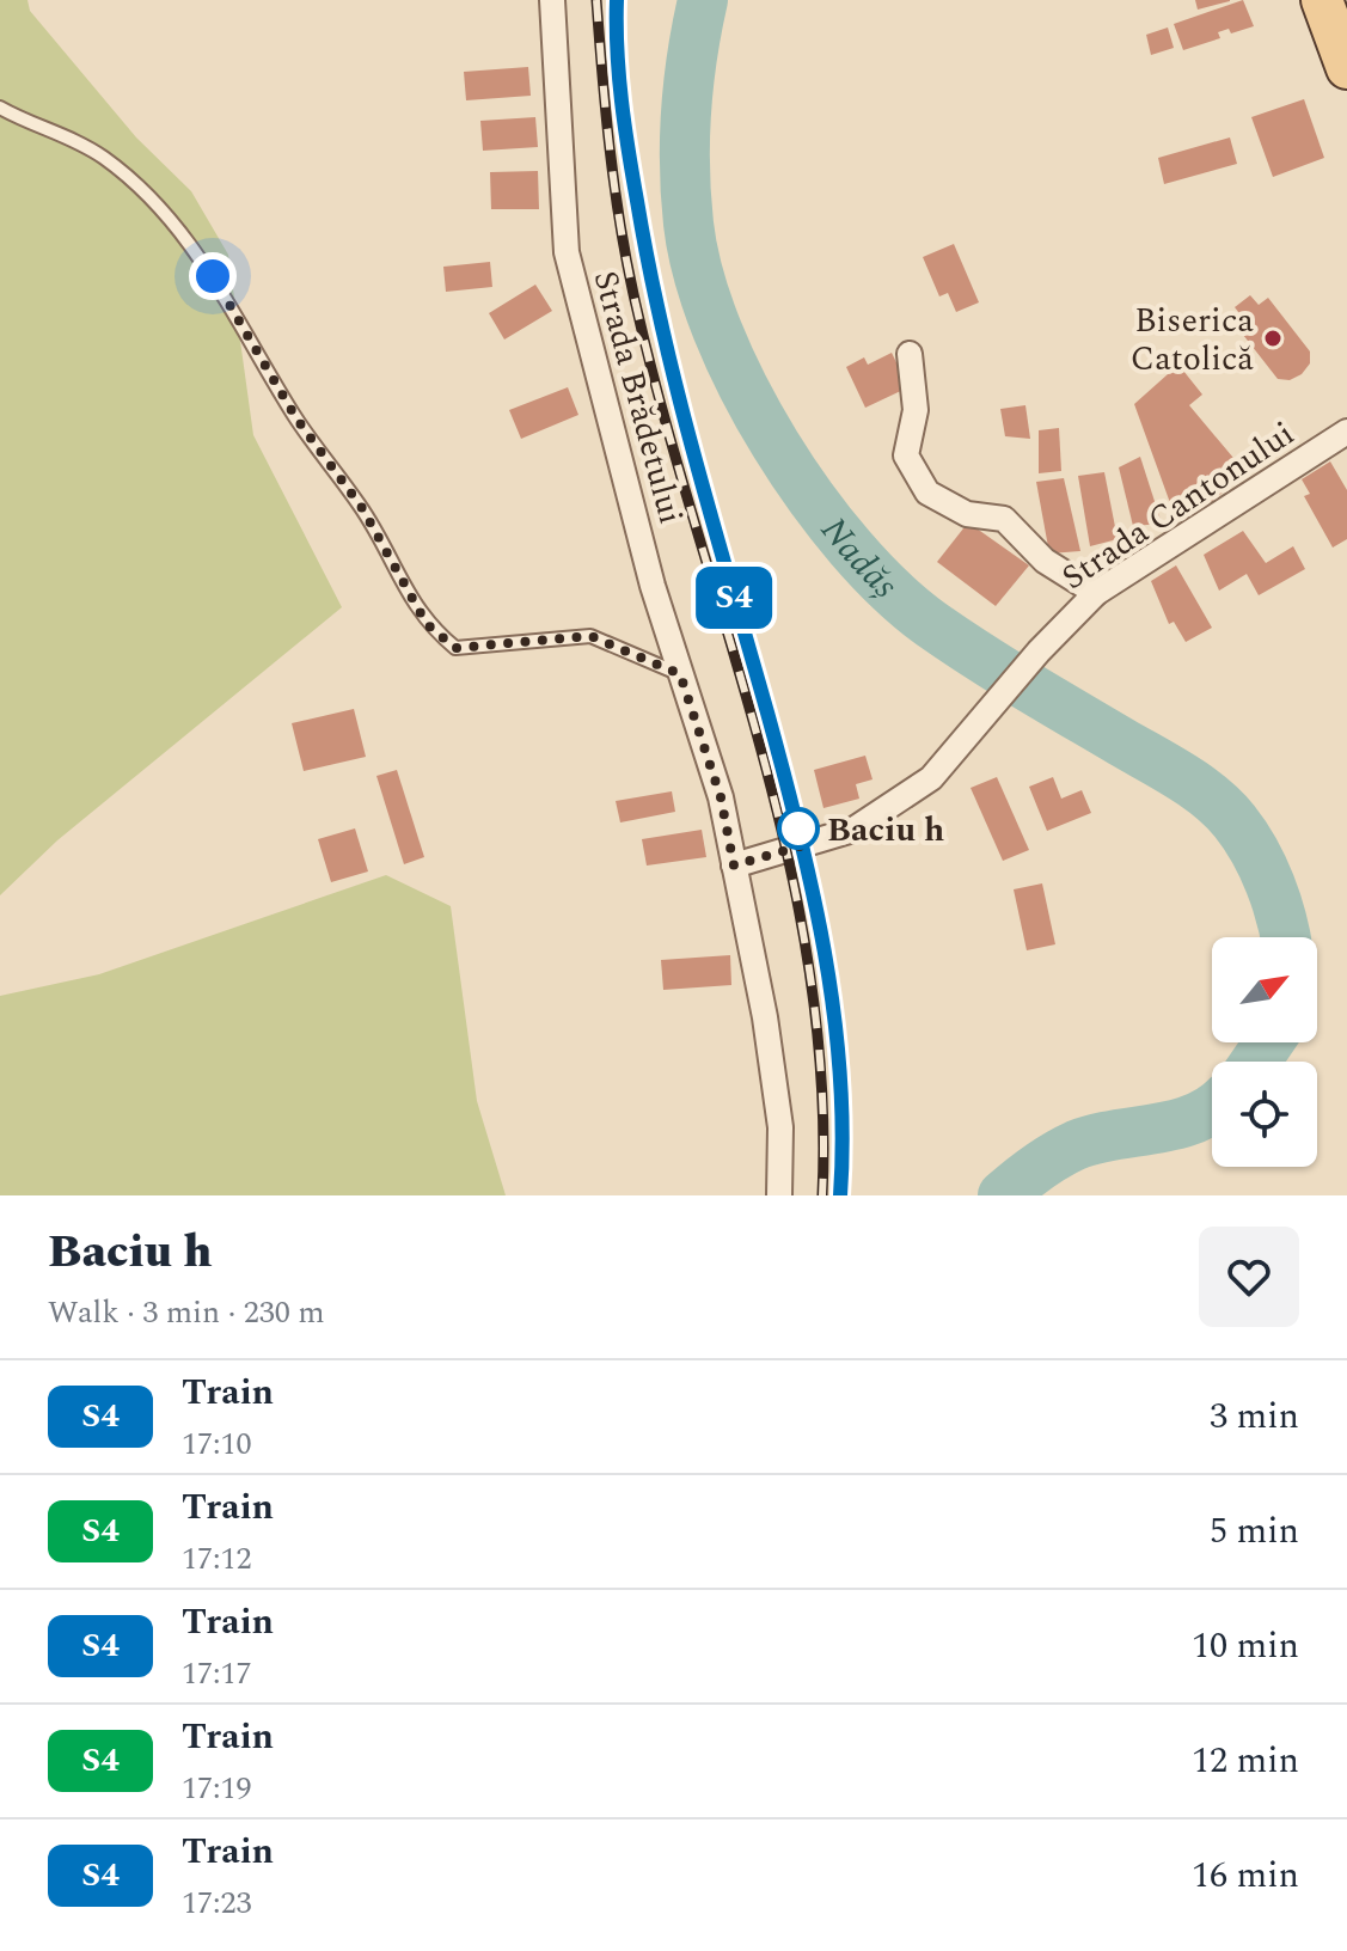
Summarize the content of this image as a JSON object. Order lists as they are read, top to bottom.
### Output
{
  "streets": {
    "street": ["Strada Brădetului", "Strada Cantonului"]
  },
  "crossings": [
    ["Strada Brădetului", "Strada Cantonului"]
  ],
  "water": ["Nadăș"],
  "places": ["Biserica Catolică", "Baciu h"],
  "north": "top right",
  "page": {
    "on_map": "S4",
    "heading": ["Baciu h", "Walk · 3 min · 230 m"],
    "list": [
      {
        "mark": "S4",
        "name": "Train",
        "note": "17:10",
        "value": "3 min"
      },
      {
        "mark": "S4",
        "name": "Train",
        "note": "17:12",
        "value": "5 min"
      },
      {
        "mark": "S4",
        "name": "Train",
        "note": "17:17",
        "value": "10 min"
      },
      {
        "mark": "S4",
        "name": "Train",
        "note": "17:19",
        "value": "12 min"
      },
      {
        "mark": "S4",
        "name": "Train",
        "note": "17:23",
        "value": "16 min"
      }
    ]
  }
}
